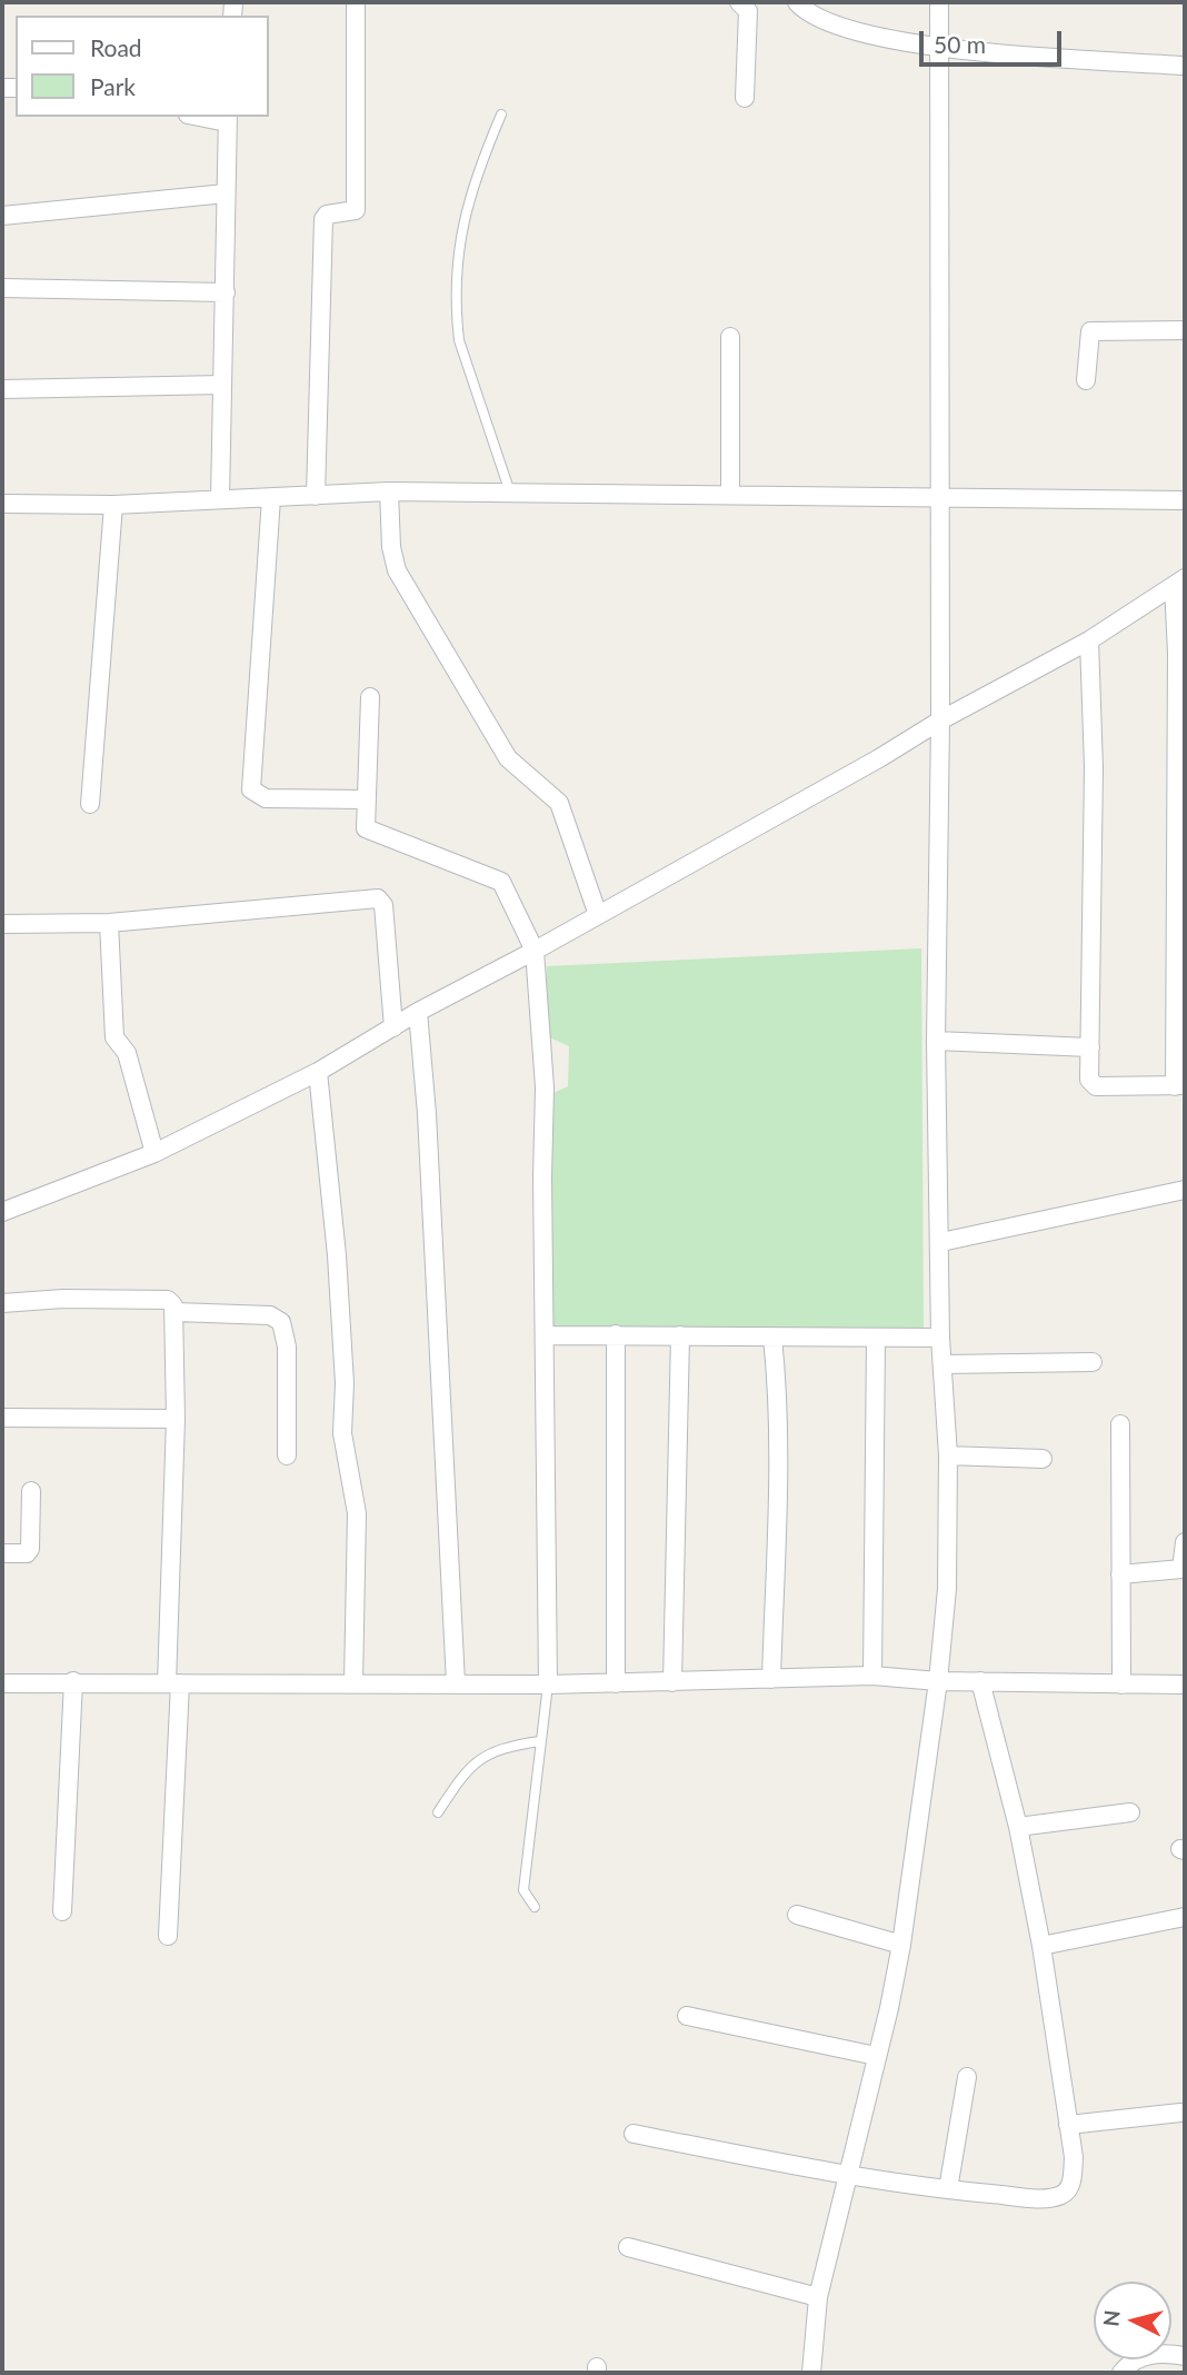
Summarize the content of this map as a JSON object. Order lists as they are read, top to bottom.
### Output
{
  "legend": ["Road", "Park"],
  "scale_bar": "50 m",
  "north": "left"
}
